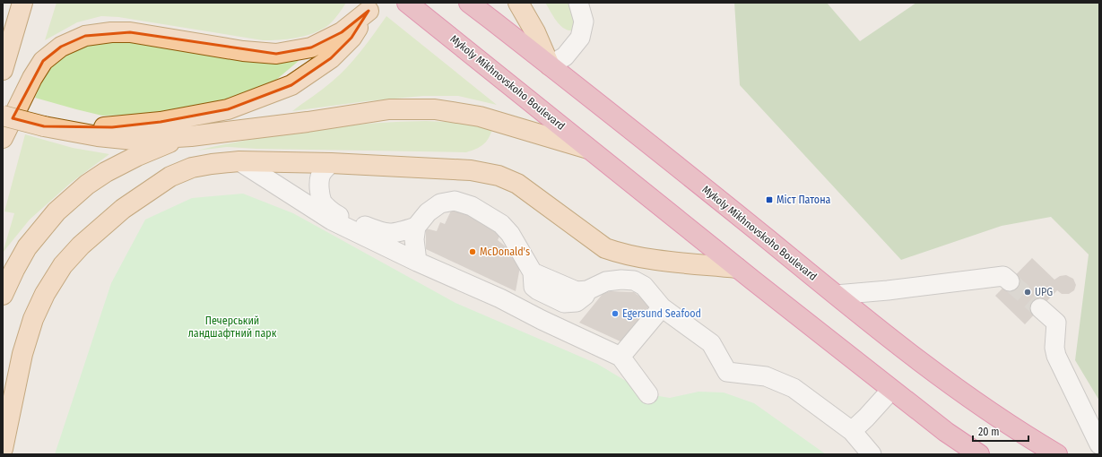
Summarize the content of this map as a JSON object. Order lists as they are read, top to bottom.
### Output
{
  "streets": {
    "highway": ["Mykoly Mikhnovskoho Boulevard"]
  },
  "parks": ["Печерський ландшафтний парк"],
  "places": {
    "transit": ["Міст Патона"],
    "other": ["McDonald's", "UPG", "Egersund Seafood"]
  },
  "scale_bar": "20 m"
}
